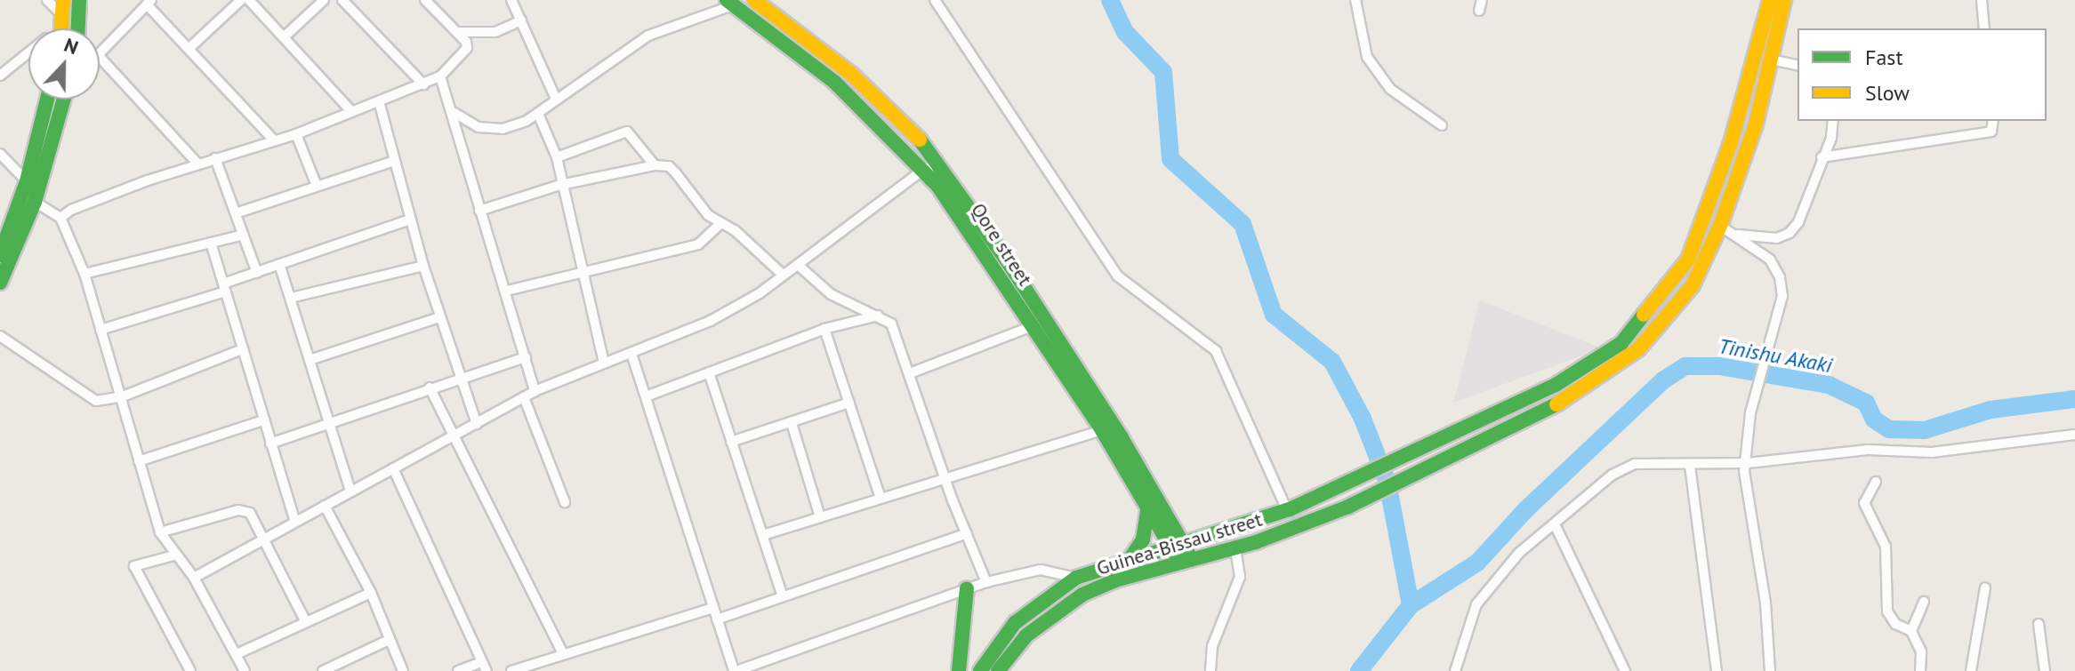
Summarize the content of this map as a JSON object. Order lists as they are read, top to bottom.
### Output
{
  "streets": {
    "main road": ["Qore street", "Guinea-Bissau street"]
  },
  "crossings": [
    ["Qore street", "Guinea-Bissau street"]
  ],
  "water": ["Tinishu Akaki"],
  "legend": ["Fast", "Slow"],
  "north": "top"
}
